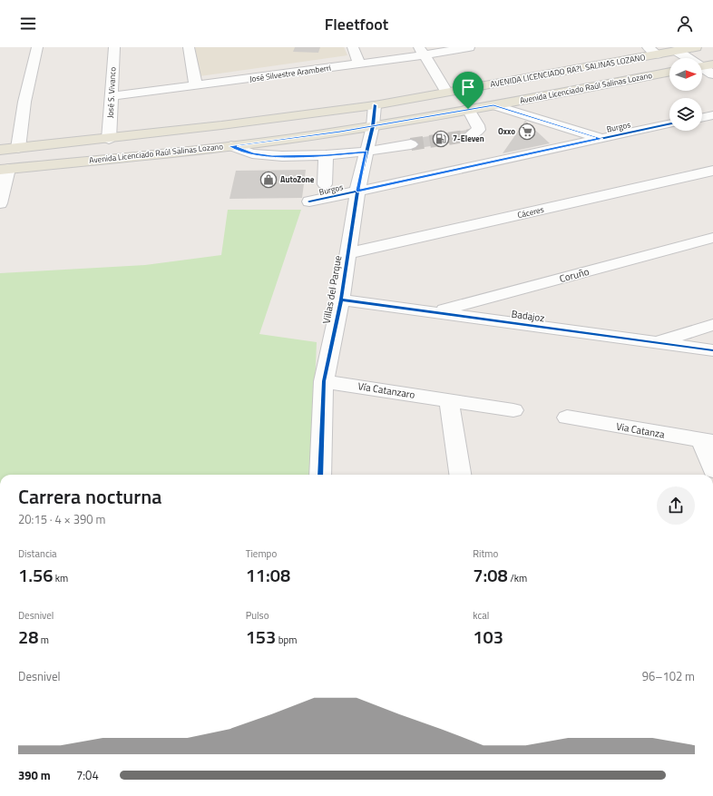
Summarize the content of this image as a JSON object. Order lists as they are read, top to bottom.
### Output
{
  "streets": {
    "main road": ["AVENIDA LICENCIADO RA?L SALINAS LOZANO", "Avenida Licenciado Raúl Salinas Lozano"],
    "street": [
      "José Silvestre Aramberri",
      "José S. Vivanco",
      "Burgos",
      "Cáceres",
      "Coruño",
      "Villas del Parque",
      "Badajoz",
      "Vía Catanzaro",
      "Via Catanza"
    ]
  },
  "crossings": [
    ["AVENIDA LICENCIADO RA?L SALINAS LOZANO", "Avenida Licenciado Raúl Salinas Lozano"],
    ["AVENIDA LICENCIADO RA?L SALINAS LOZANO", "Villas del Parque"],
    ["José Silvestre Aramberri", "José S. Vivanco"],
    ["Avenida Licenciado Raúl Salinas Lozano", "José S. Vivanco"],
    ["Avenida Licenciado Raúl Salinas Lozano", "Villas del Parque"],
    ["Burgos", "Villas del Parque"],
    ["Cáceres", "Villas del Parque"],
    ["Coruño", "Badajoz"],
    ["Villas del Parque", "Badajoz"],
    ["Villas del Parque", "Vía Catanzaro"]
  ],
  "places": {
    "supermarket": ["Oxxo"],
    "fuel station": ["7-Eleven"],
    "shop": ["AutoZone"]
  },
  "north": "right",
  "page": {
    "header": "Fleetfoot",
    "heading": ["Carrera nocturna", "20:15 · 4 × 390 m"],
    "stats": [
      ["Distancia", "1.56 km"],
      ["Tiempo", "11:08"],
      ["Ritmo", "7:08 /km"],
      ["Desnivel", "28 m"],
      ["Pulso", "153 bpm"],
      ["kcal", "103"]
    ],
    "chart": ["Desnivel", "96–102 m"],
    "list": [
      {
        "name": "390 m",
        "note": "7:04"
      }
    ]
  }
}
